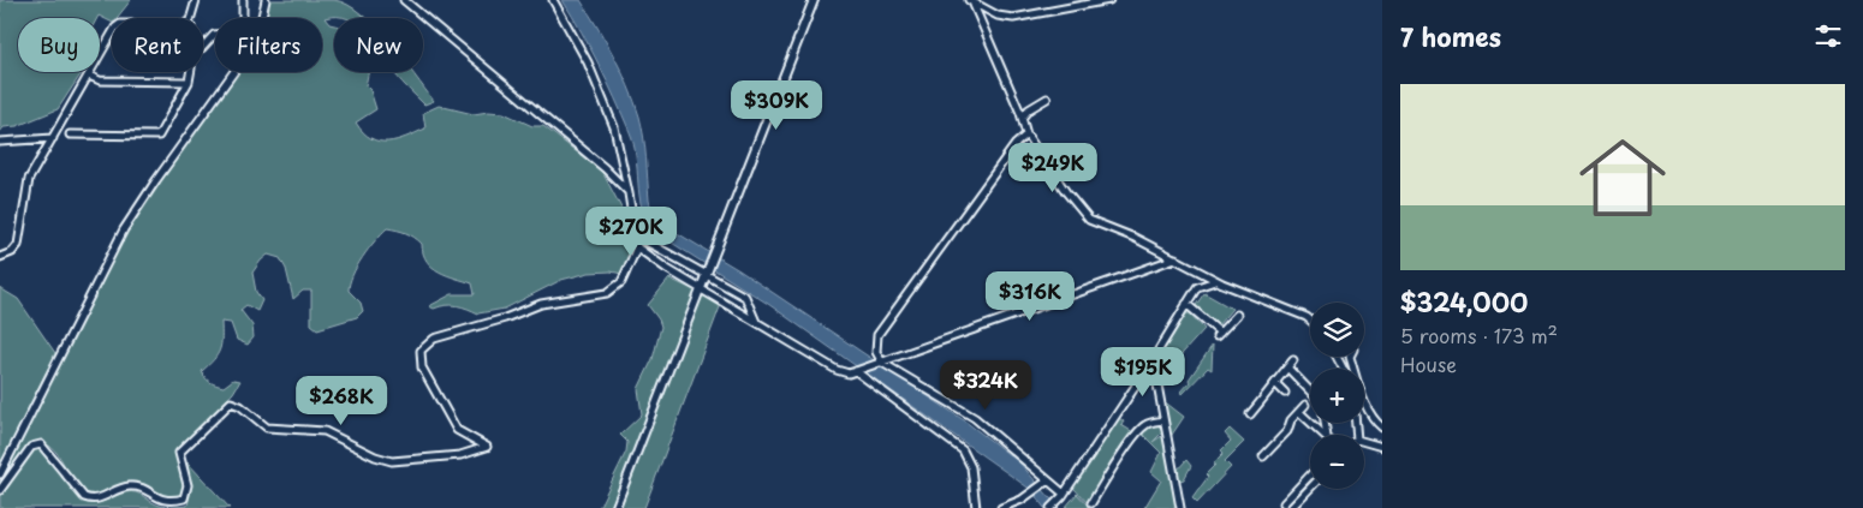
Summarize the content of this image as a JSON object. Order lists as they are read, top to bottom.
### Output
{
  "page": {
    "heading": "7 homes",
    "chip": [
      "Buy",
      "Rent",
      "Filters",
      "New"
    ],
    "list": [
      {
        "name": "$324,000",
        "note": "5 rooms · 173 m² · House"
      }
    ],
    "price": [
      "$309K",
      "$249K",
      "$270K",
      "$316K",
      "$195K",
      "$324K",
      "$268K"
    ],
    "map_buttons": ["+", "−"]
  }
}
